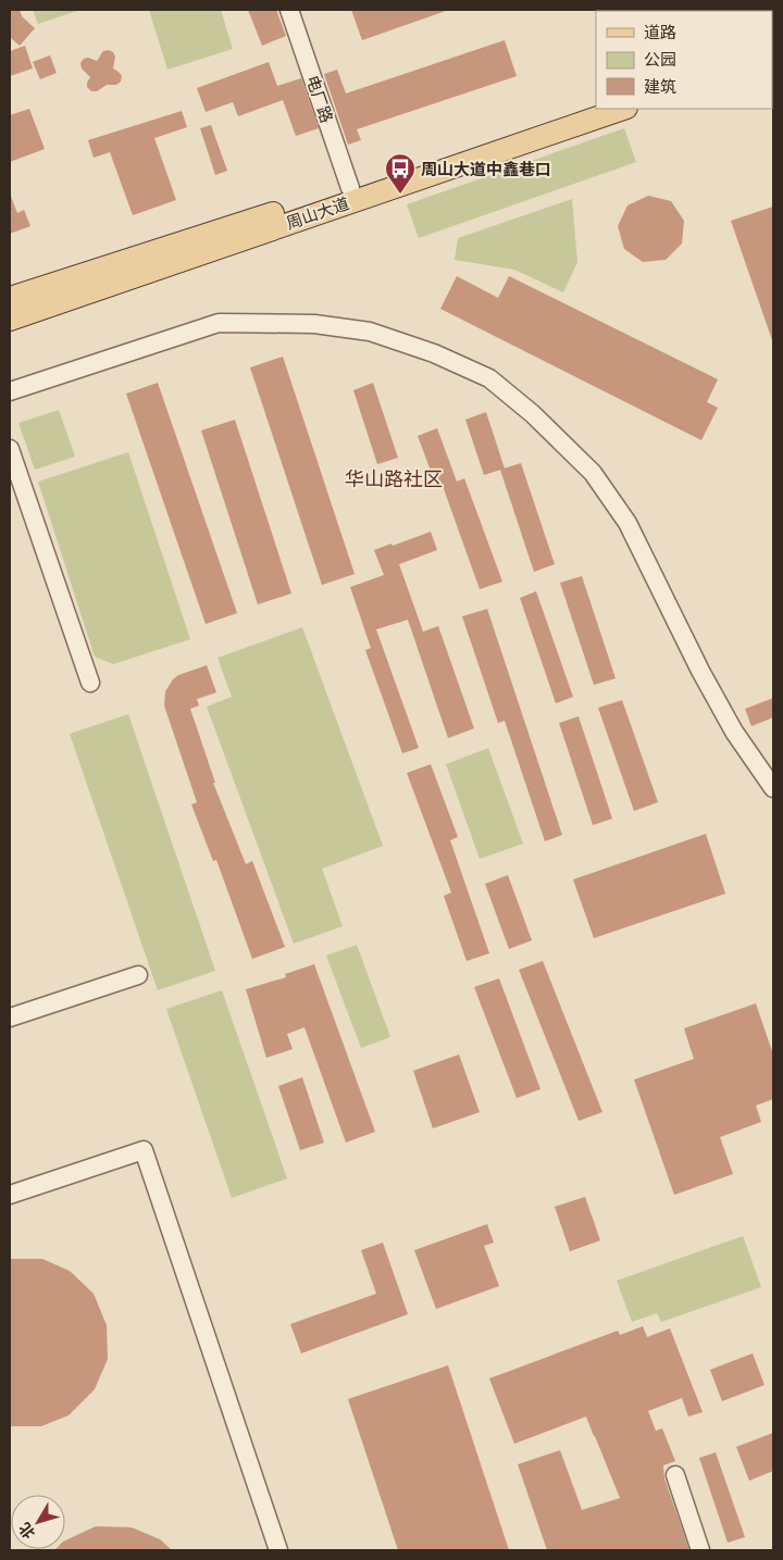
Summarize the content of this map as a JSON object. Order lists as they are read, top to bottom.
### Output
{
  "streets": {
    "main road": ["周山大道"],
    "street": ["电厂路"]
  },
  "crossings": [
    ["电厂路", "周山大道"]
  ],
  "districts": ["华山路社区"],
  "places": {
    "bus stop": ["周山大道中鑫巷口"]
  },
  "legend": ["道路", "公园", "建筑"],
  "north": "bottom left"
}
